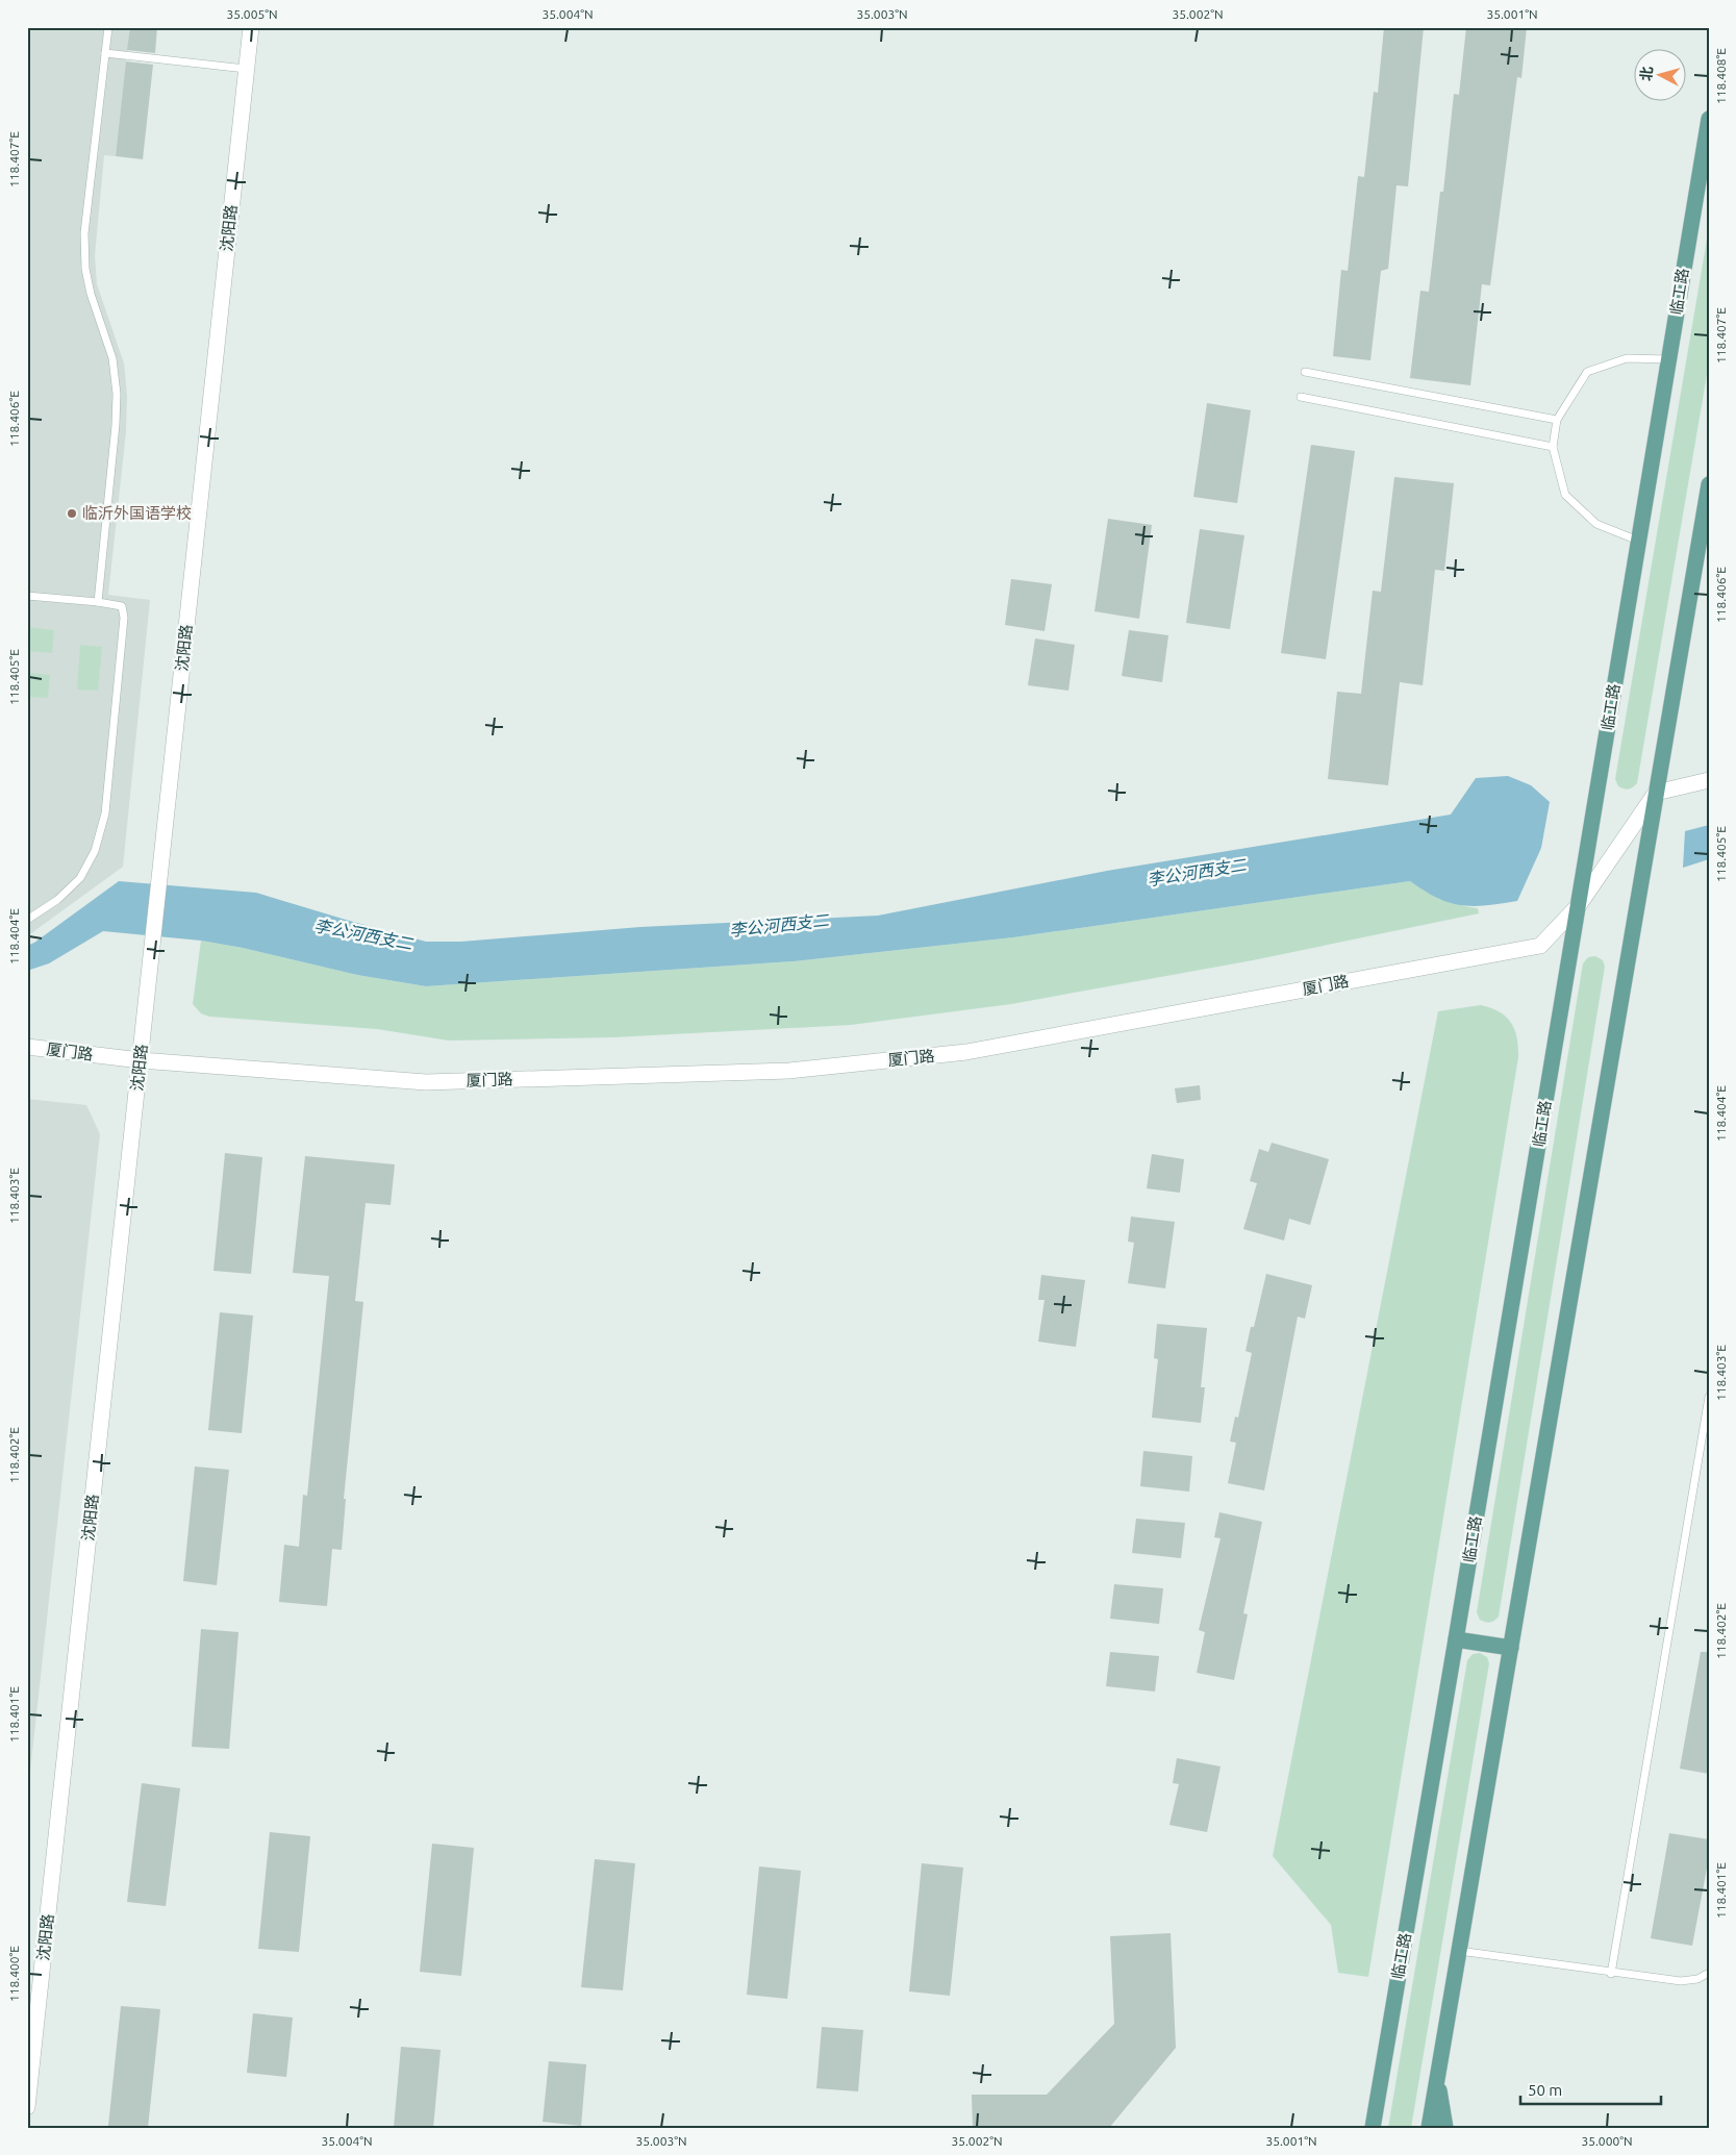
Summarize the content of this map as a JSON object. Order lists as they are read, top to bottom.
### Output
{
  "streets": {
    "main road": ["临工路"],
    "street": ["沈阳路", "厦门路"]
  },
  "crossings": [
    ["沈阳路", "厦门路"],
    ["临工路", "厦门路"]
  ],
  "water": ["李公河西支二"],
  "places": ["临沂外国语学校"],
  "scale_bar": "50 m",
  "north": "left",
  "coordinates": [
    "35.005°N",
    "35.004°N",
    "35.003°N",
    "35.002°N",
    "35.001°N",
    "118.408°E",
    "118.407°E",
    "118.406°E",
    "118.405°E",
    "118.404°E",
    "118.403°E",
    "118.402°E",
    "118.401°E",
    "118.400°E",
    "35.000°N"
  ]
}
